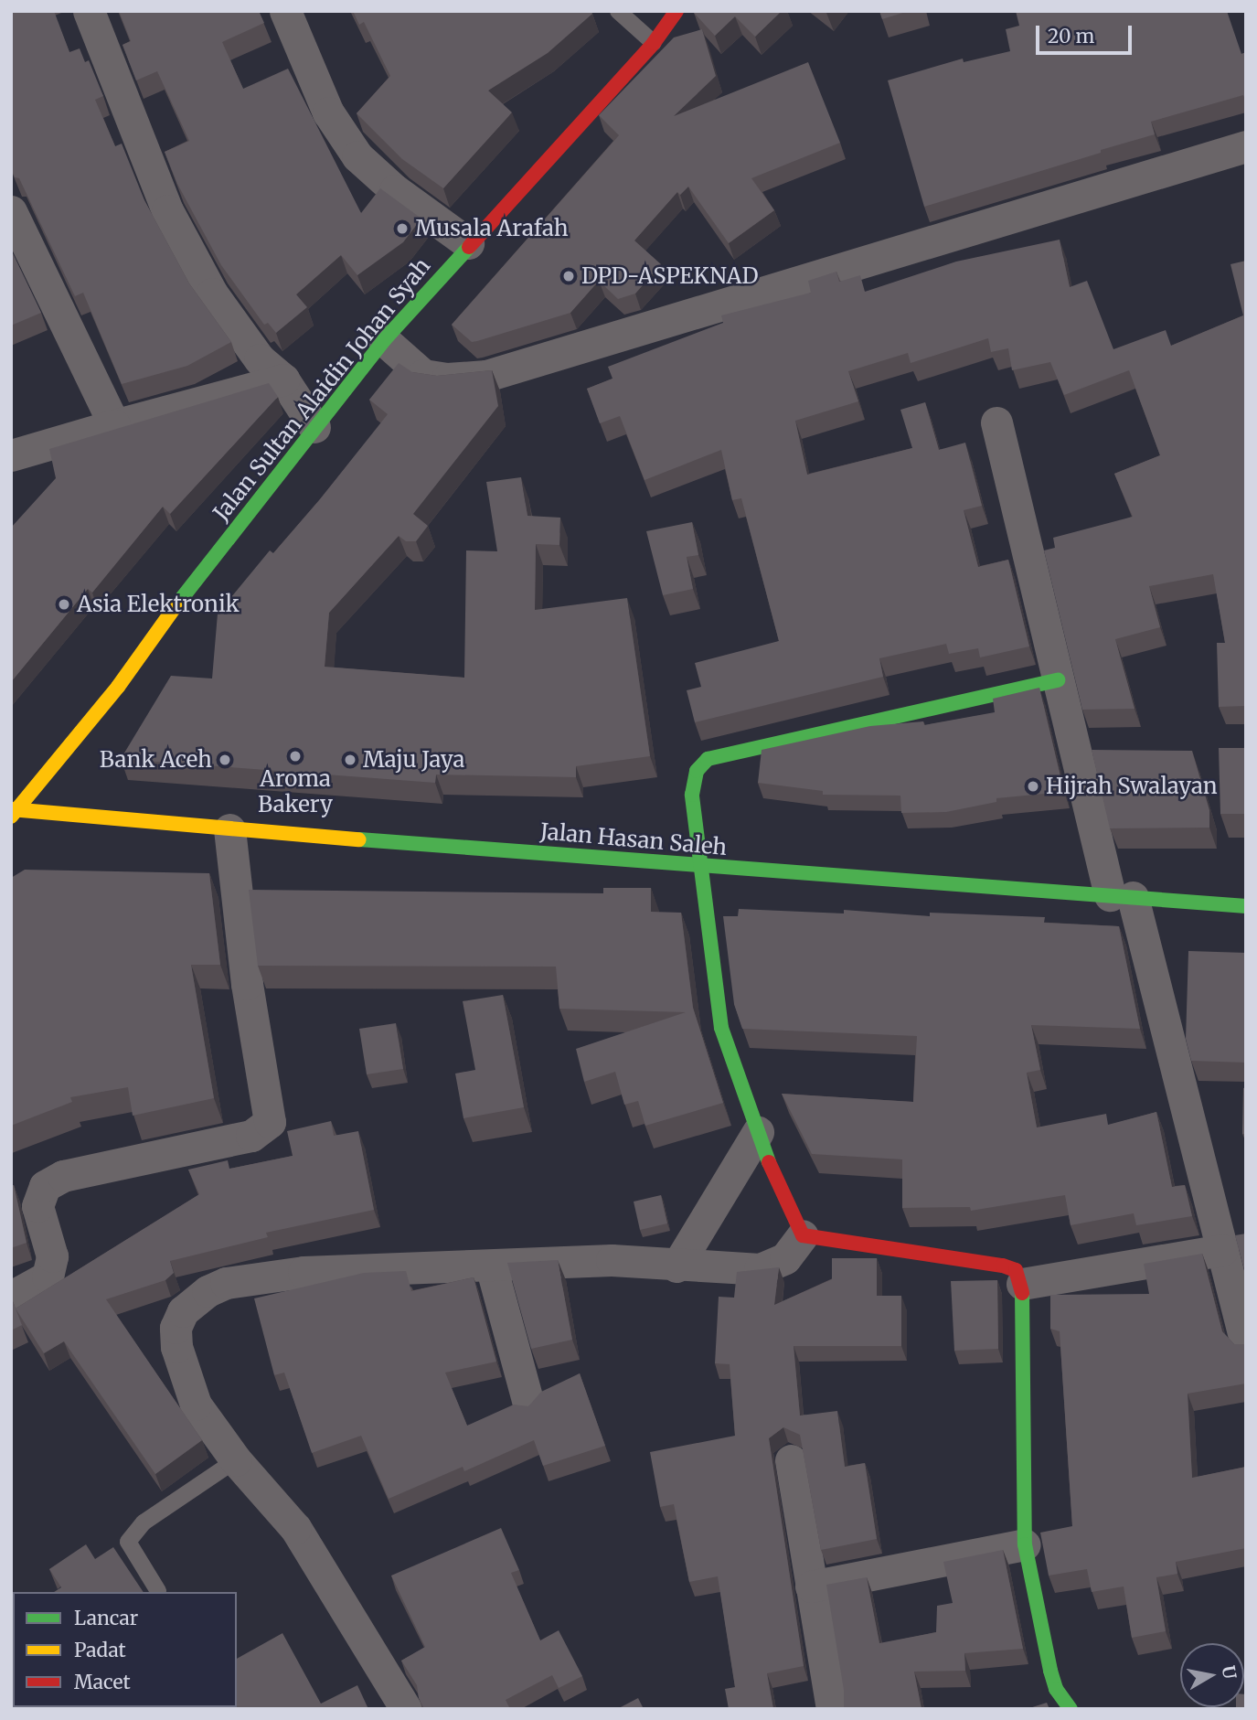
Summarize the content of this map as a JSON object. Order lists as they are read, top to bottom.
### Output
{
  "streets": {
    "street": ["Jalan Sultan Alaidin Johan Syah", "Jalan Hasan Saleh"]
  },
  "crossings": [
    ["Jalan Sultan Alaidin Johan Syah", "Jalan Hasan Saleh"]
  ],
  "places": [
    "Musala Arafah",
    "DPD-ASPEKNAD",
    "Asia Elektronik",
    "Aroma Bakery",
    "Bank Aceh",
    "Maju Jaya",
    "Hijrah Swalayan"
  ],
  "legend": ["Lancar", "Padat", "Macet"],
  "scale_bar": "20 m",
  "north": "right"
}
